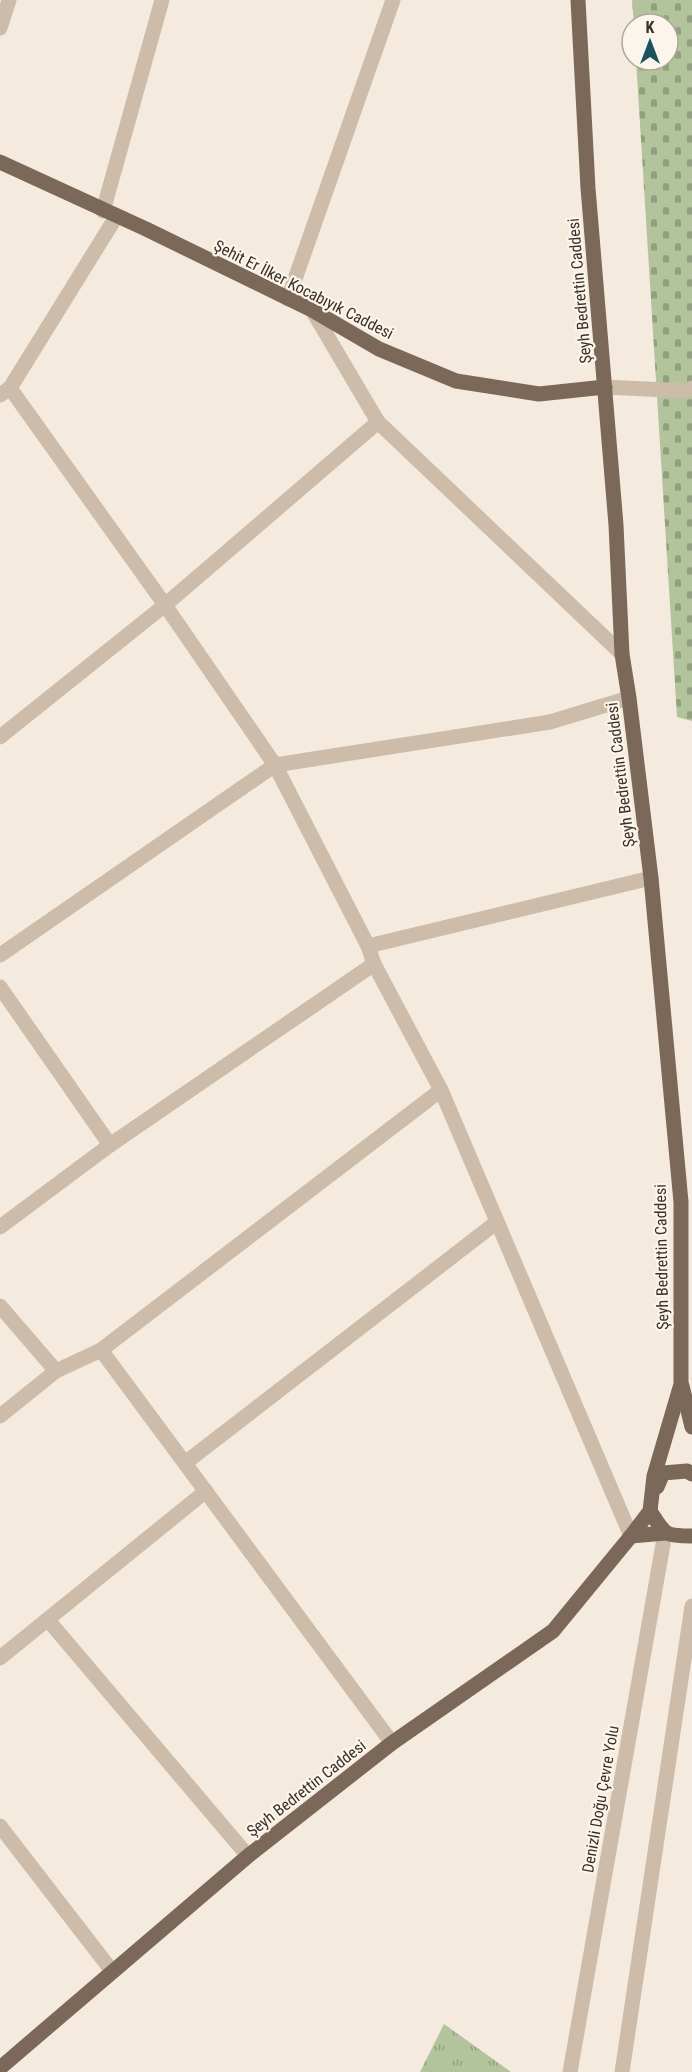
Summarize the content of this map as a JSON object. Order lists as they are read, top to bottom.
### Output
{
  "streets": {
    "main road": ["Şehit Er İlker Kocabıyık Caddesi", "Şeyh Bedrettin Caddesi"],
    "street": ["Denizli Doğu Çevre Yolu"]
  },
  "crossings": [
    ["Şehit Er İlker Kocabıyık Caddesi", "Şeyh Bedrettin Caddesi"]
  ],
  "north": "top"
}
